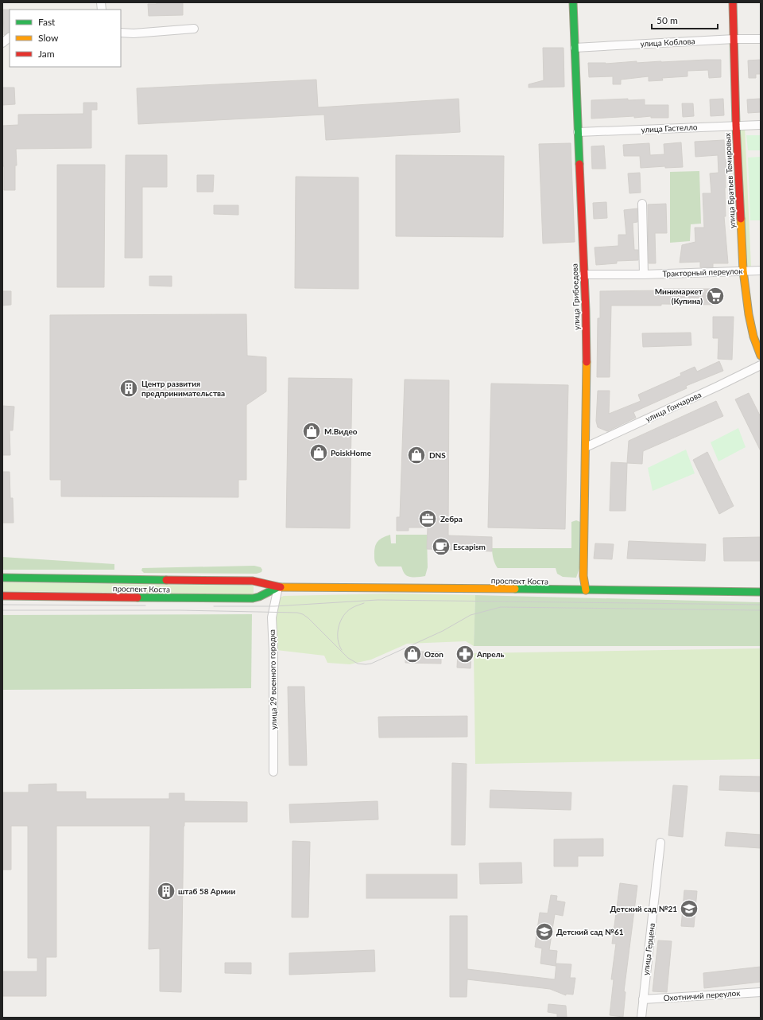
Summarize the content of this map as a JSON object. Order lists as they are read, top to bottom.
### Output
{
  "streets": {
    "main road": ["улица Братьев Темировых", "улица Грибоедова", "проспект Коста"],
    "street": [
      "улица Коблова",
      "улица Гастелло",
      "Тракторный переулок",
      "улица Гончарова",
      "улица 29 военного городка",
      "улица Герцена",
      "Охотничий переулок"
    ]
  },
  "crossings": [
    ["улица Коблова", "улица Братьев Темировых"],
    ["улица Коблова", "улица Грибоедова"],
    ["улица Гастелло", "улица Братьев Темировых"],
    ["улица Гастелло", "улица Грибоедова"],
    ["улица Братьев Темировых", "Тракторный переулок"],
    ["Тракторный переулок", "улица Грибоедова"],
    ["улица Грибоедова", "улица Гончарова"],
    ["улица Грибоедова", "проспект Коста"],
    ["проспект Коста", "улица 29 военного городка"],
    ["улица Герцена", "Охотничий переулок"]
  ],
  "places": {
    "supermarket": ["Минимаркет (Купина)"],
    "building": ["Центр развития предпринимательства", "штаб 58 Армии"],
    "shop": [
      "M.Видео",
      "PoiskHome",
      "DNS",
      "Ozon"
    ],
    "office": ["Zeбра"],
    "cafe": ["Escapism"],
    "pharmacy": ["Апрель"],
    "school or university": ["Детский сад №21", "Детский сад №61"]
  },
  "legend": ["Fast", "Slow", "Jam"],
  "scale_bar": "50 m"
}
